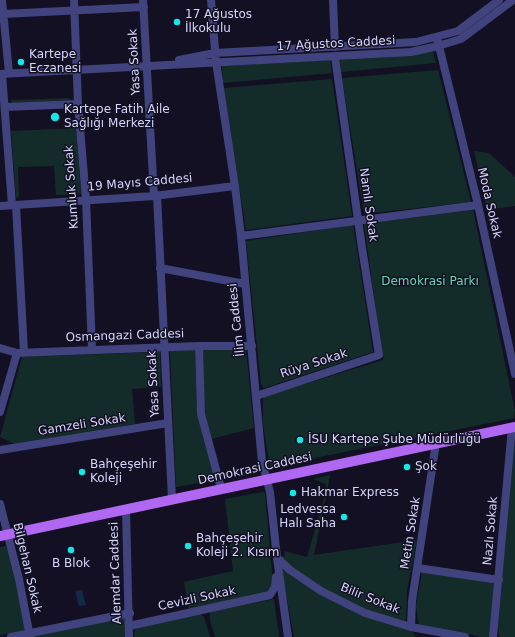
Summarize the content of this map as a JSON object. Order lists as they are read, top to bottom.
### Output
{
  "streets": {
    "main road": ["Demokrasi Caddesi"],
    "street": [
      "17 Ağustos Caddesi",
      "Yasa Sokak",
      "19 Mayıs Caddesi",
      "Kumluk Sokak",
      "Moda Sokak",
      "Namlı Sokak",
      "İlim Caddesi",
      "Osmangazi Caddesi",
      "Rüya Sokak",
      "Gamzeli Sokak",
      "Nazlı Sokak",
      "Metin Sokak",
      "Bilgehan Sokak",
      "Alemdar Caddesi",
      "Cevizli Sokak",
      "Bilir Sokak"
    ]
  },
  "crossings": [
    ["17 Ağustos Caddesi", "Yasa Sokak"],
    ["17 Ağustos Caddesi", "Kumluk Sokak"],
    ["17 Ağustos Caddesi", "Moda Sokak"],
    ["17 Ağustos Caddesi", "Namlı Sokak"],
    ["17 Ağustos Caddesi", "İlim Caddesi"],
    ["Yasa Sokak", "19 Mayıs Caddesi"],
    ["Yasa Sokak", "Osmangazi Caddesi"],
    ["Yasa Sokak", "Gamzeli Sokak"],
    ["Yasa Sokak", "Demokrasi Caddesi"],
    ["19 Mayıs Caddesi", "Kumluk Sokak"],
    ["19 Mayıs Caddesi", "İlim Caddesi"],
    ["Kumluk Sokak", "Osmangazi Caddesi"],
    ["Namlı Sokak", "Rüya Sokak"],
    ["İlim Caddesi", "Osmangazi Caddesi"],
    ["İlim Caddesi", "Rüya Sokak"],
    ["İlim Caddesi", "Demokrasi Caddesi"],
    ["İlim Caddesi", "Cevizli Sokak"],
    ["İlim Caddesi", "Bilir Sokak"],
    ["Demokrasi Caddesi", "Nazlı Sokak"],
    ["Demokrasi Caddesi", "Metin Sokak"],
    ["Demokrasi Caddesi", "Bilgehan Sokak"],
    ["Demokrasi Caddesi", "Alemdar Caddesi"],
    ["Metin Sokak", "Bilir Sokak"],
    ["Alemdar Caddesi", "Cevizli Sokak"],
    ["Cevizli Sokak", "Bilir Sokak"]
  ],
  "parks": ["Demokrasi Parkı"],
  "places": [
    "17 Ağustos İlkokulu",
    "Kartepe Eczanesi",
    "Kartepe Fatih Aile Sağlığı Merkezi",
    "İSU Kartepe Şube Müdürlüğü",
    "Şok",
    "Bahçeşehir Koleji",
    "Hakmar Express",
    "Ledvessa Halı Saha",
    "Bahçeşehir Koleji 2. Kısım",
    "B Blok"
  ]
}
